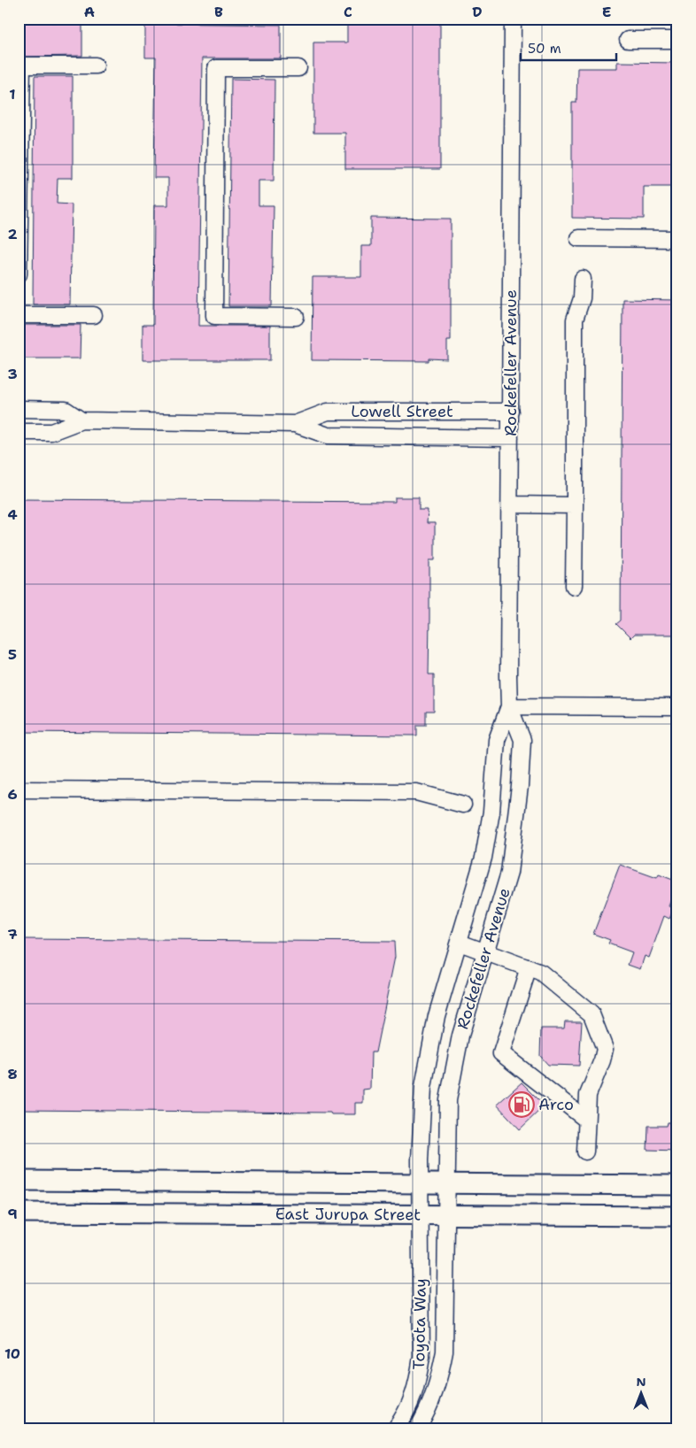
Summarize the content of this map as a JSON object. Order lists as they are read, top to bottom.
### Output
{
  "streets": {
    "main road": ["East Jurupa Street"],
    "street": ["Rockefeller Avenue", "Lowell Street", "Toyota Way"]
  },
  "crossings": [
    ["Rockefeller Avenue", "Lowell Street"],
    ["Rockefeller Avenue", "East Jurupa Street"],
    ["Rockefeller Avenue", "Toyota Way"],
    ["East Jurupa Street", "Toyota Way"]
  ],
  "places": {
    "fuel station": ["Arco"]
  },
  "scale_bar": "50 m",
  "north": "top",
  "grid": {
    "columns": [
      "A",
      "B",
      "C",
      "D",
      "E"
    ],
    "rows": [
      "1",
      "2",
      "3",
      "4",
      "5",
      "6",
      "7",
      "8",
      "9",
      "10"
    ]
  }
}
